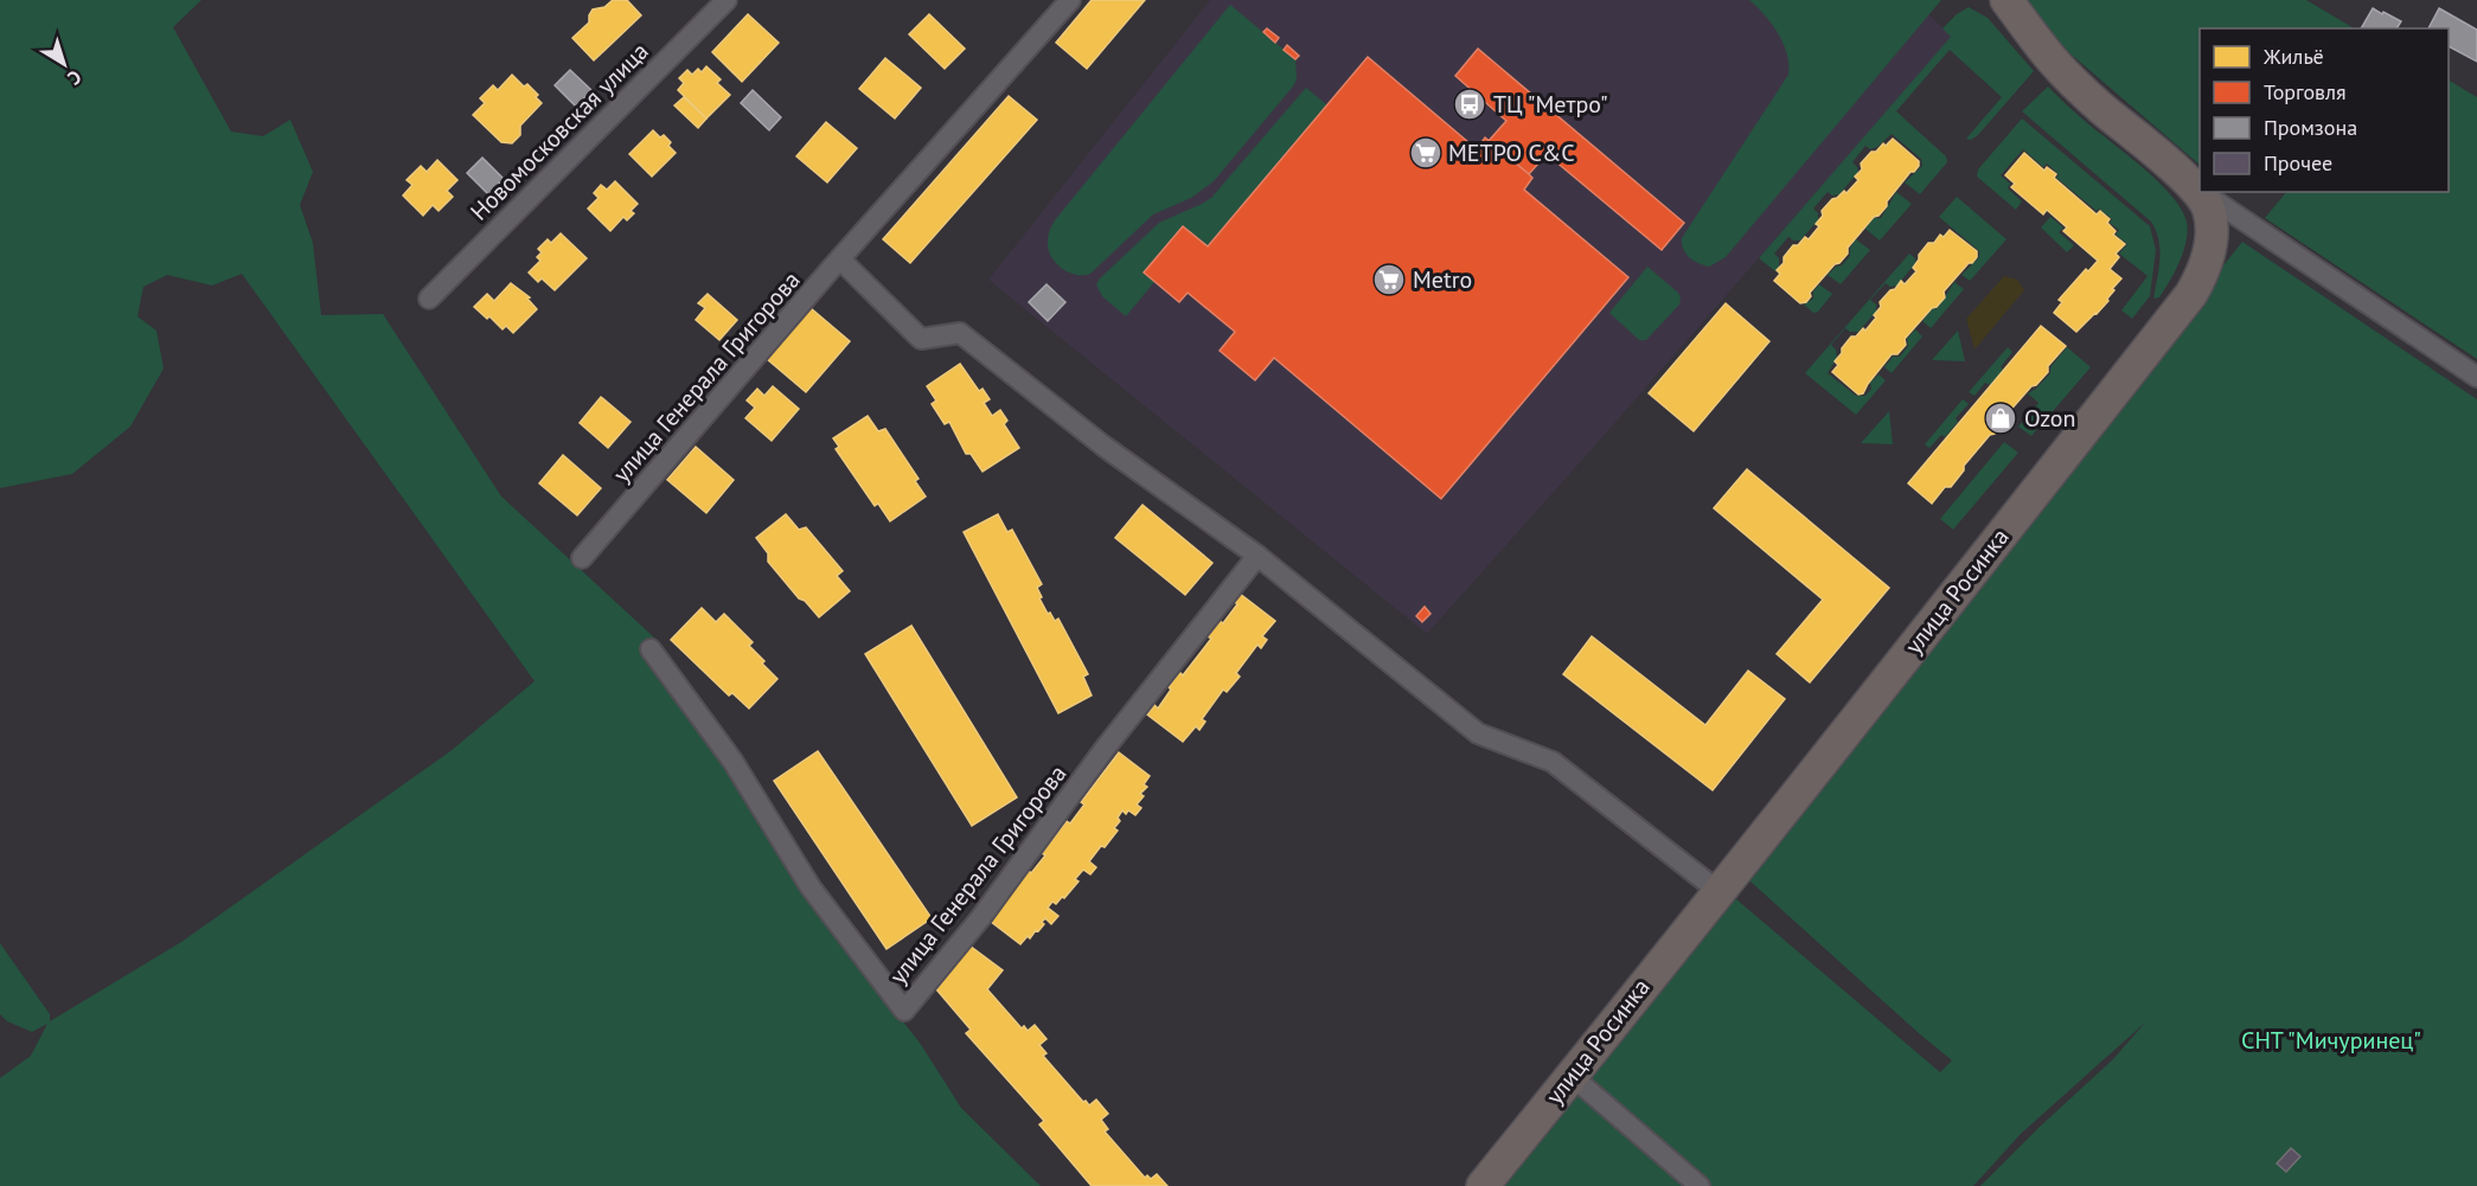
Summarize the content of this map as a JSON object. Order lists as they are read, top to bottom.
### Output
{
  "streets": {
    "main road": ["улица Росинка"],
    "street": ["Новомосковская улица", "улица Генерала Григорова"]
  },
  "parks": ["СНТ \"Мичуринец\""],
  "places": {
    "bus stop": ["ТЦ \"Метро\""],
    "supermarket": ["МЕТРО С&С", "Metro"],
    "shop": ["Ozon"]
  },
  "legend": [
    "Жильё",
    "Торговля",
    "Промзона",
    "Прочее"
  ],
  "north": "bottom right"
}
